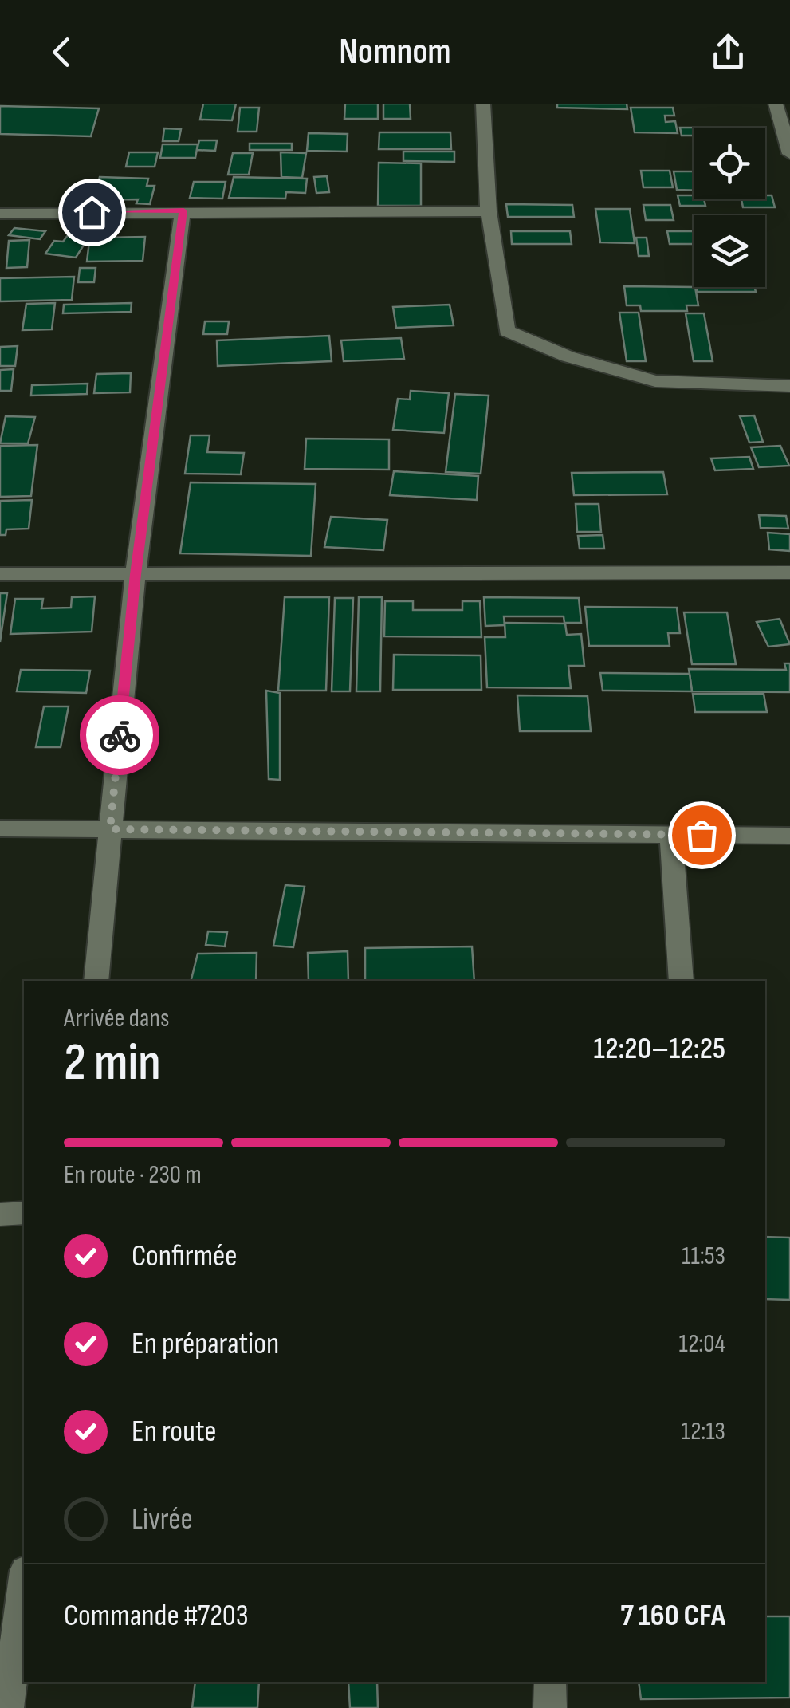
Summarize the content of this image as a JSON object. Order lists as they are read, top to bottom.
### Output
{
  "page": {
    "header": "Nomnom",
    "heading": ["2 min", "Arrivée dans", "12:20–12:25"],
    "panel": ["Commande #7203", "7 160 CFA"],
    "bar": "En route · 230 m",
    "list": [
      ["Confirmée", "11:53"],
      ["En préparation", "12:04"],
      ["En route", "12:13"],
      "Livrée"
    ]
  }
}
